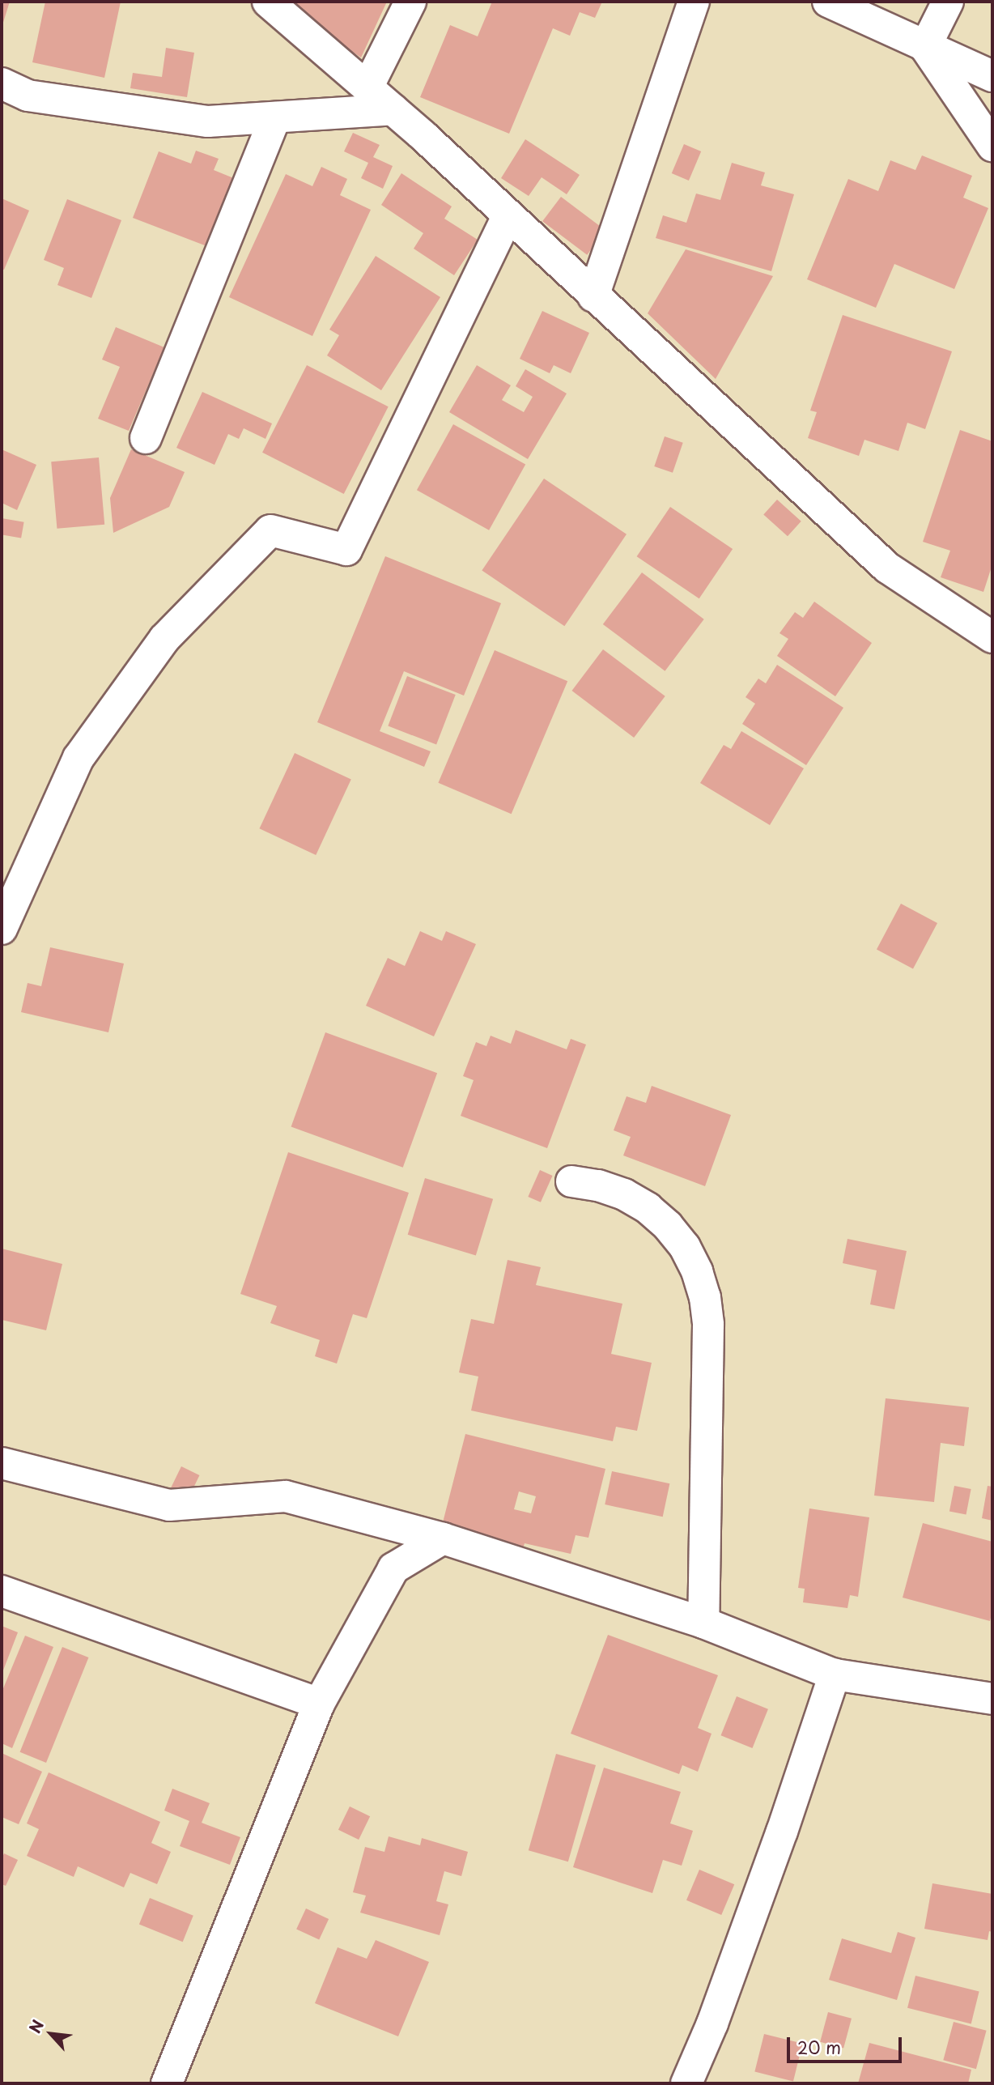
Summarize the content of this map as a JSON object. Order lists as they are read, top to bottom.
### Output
{
  "scale_bar": "20 m",
  "north": "top left"
}
